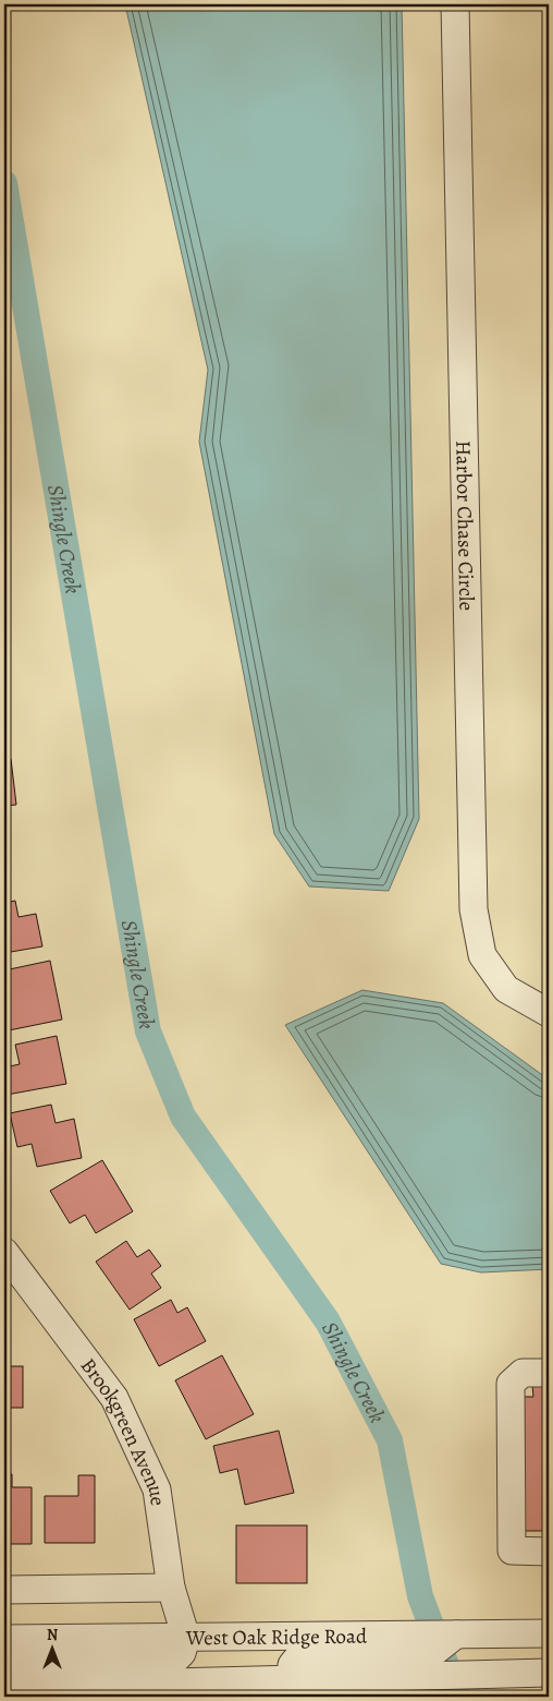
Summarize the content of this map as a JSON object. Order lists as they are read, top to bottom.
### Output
{
  "streets": {
    "street": ["Harbor Chase Circle", "Brookgreen Avenue", "West Oak Ridge Road"]
  },
  "crossings": [
    ["Brookgreen Avenue", "West Oak Ridge Road"]
  ],
  "water": ["Shingle Creek"],
  "north": "top"
}
